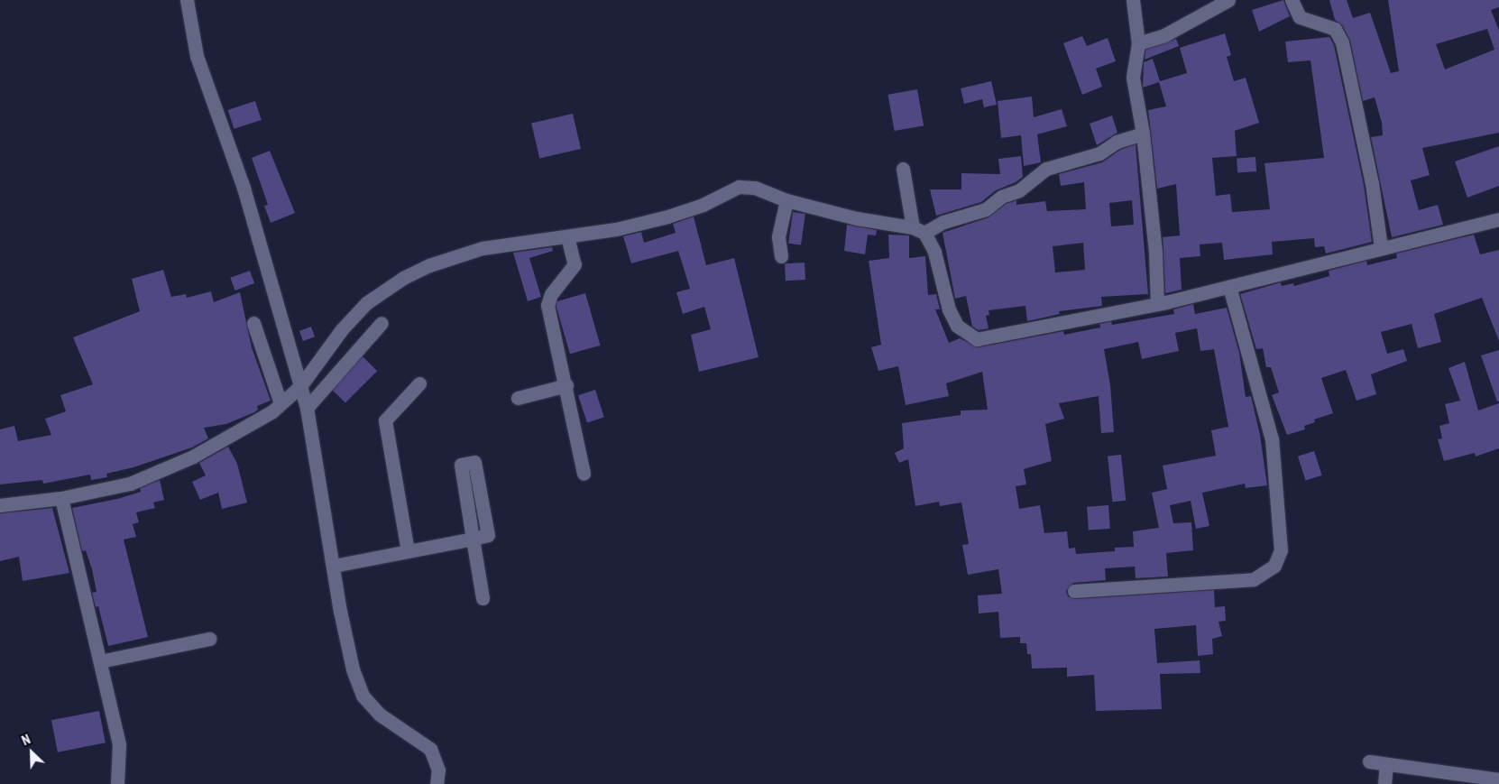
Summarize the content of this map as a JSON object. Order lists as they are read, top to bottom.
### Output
{
  "north": "top left"
}
